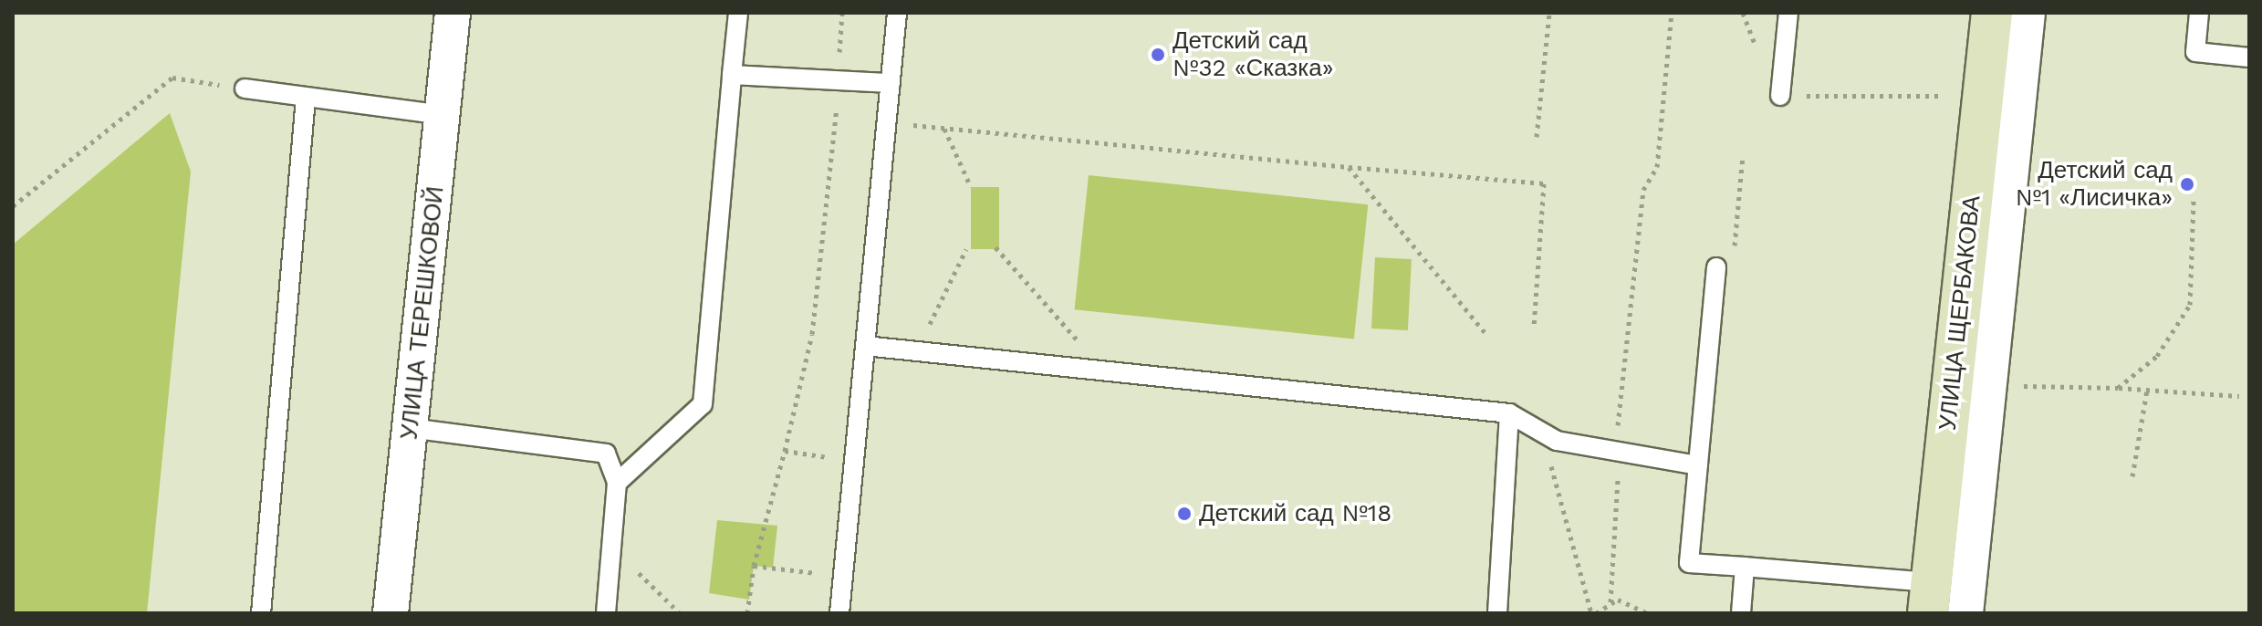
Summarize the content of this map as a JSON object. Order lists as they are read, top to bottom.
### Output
{
  "streets": {
    "street": ["УЛИЦА ТЕРЕШКОВОЙ", "УЛИЦА ЩЕРБАКОВА"]
  },
  "places": ["Детский сад №32 «Сказка»", "Детский сад №1 «Лисичка»", "Детский сад №18"]
}
